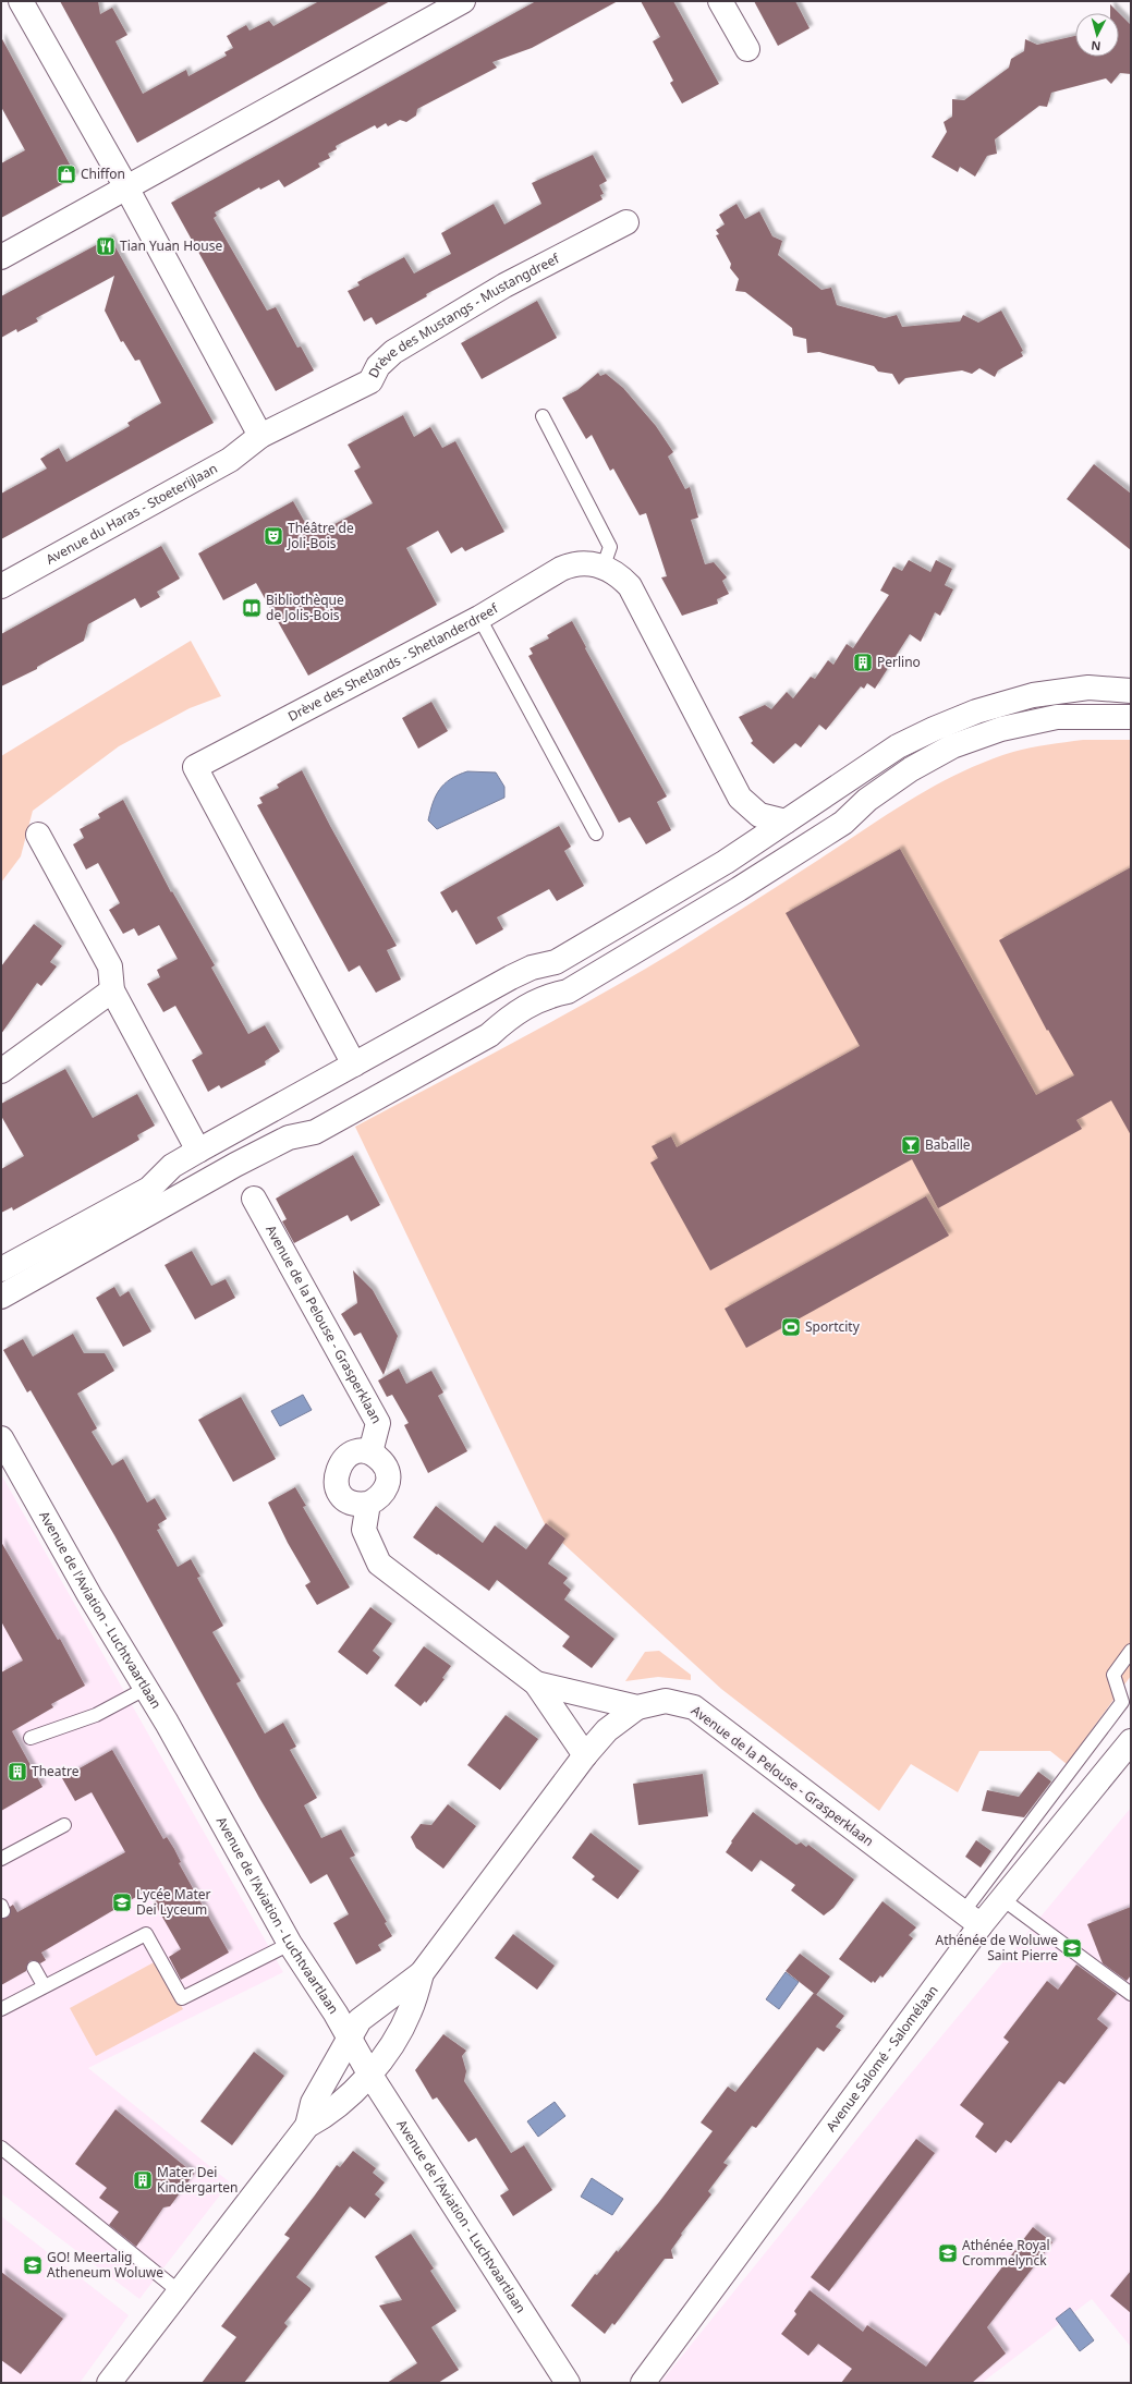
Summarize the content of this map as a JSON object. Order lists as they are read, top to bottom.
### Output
{
  "streets": {
    "street": [
      "Drève des Mustangs - Mustangdreef",
      "Avenue du Haras - Stoeterijlaan",
      "Drève des Shetlands - Shetlanderdreef",
      "Avenue de la Pelouse - Grasperklaan",
      "Avenue de l'Aviation - Luchtvaartlaan",
      "Avenue Salomé - Salomélaan"
    ]
  },
  "crossings": [
    ["Drève des Mustangs - Mustangdreef", "Avenue du Haras - Stoeterijlaan"],
    ["Avenue de la Pelouse - Grasperklaan", "Avenue Salomé - Salomélaan"]
  ],
  "places": {
    "shop": ["Chiffon"],
    "restaurant": ["Tian Yuan House"],
    "theatre": ["Théâtre de Joli-Bois"],
    "library": ["Bibliothèque de Jolis-Bois"],
    "building": ["Perlino", "Theatre", "Mater Dei Kindergarten"],
    "bar": ["Baballe"],
    "sports": ["Sportcity"],
    "school or university": [
      "Lycée Mater Dei Lyceum",
      "Athénée de Woluwe Saint Pierre",
      "Athénée Royal Crommelynck",
      "GO! Meertalig Atheneum Woluwe"
    ]
  },
  "north": "bottom"
}
